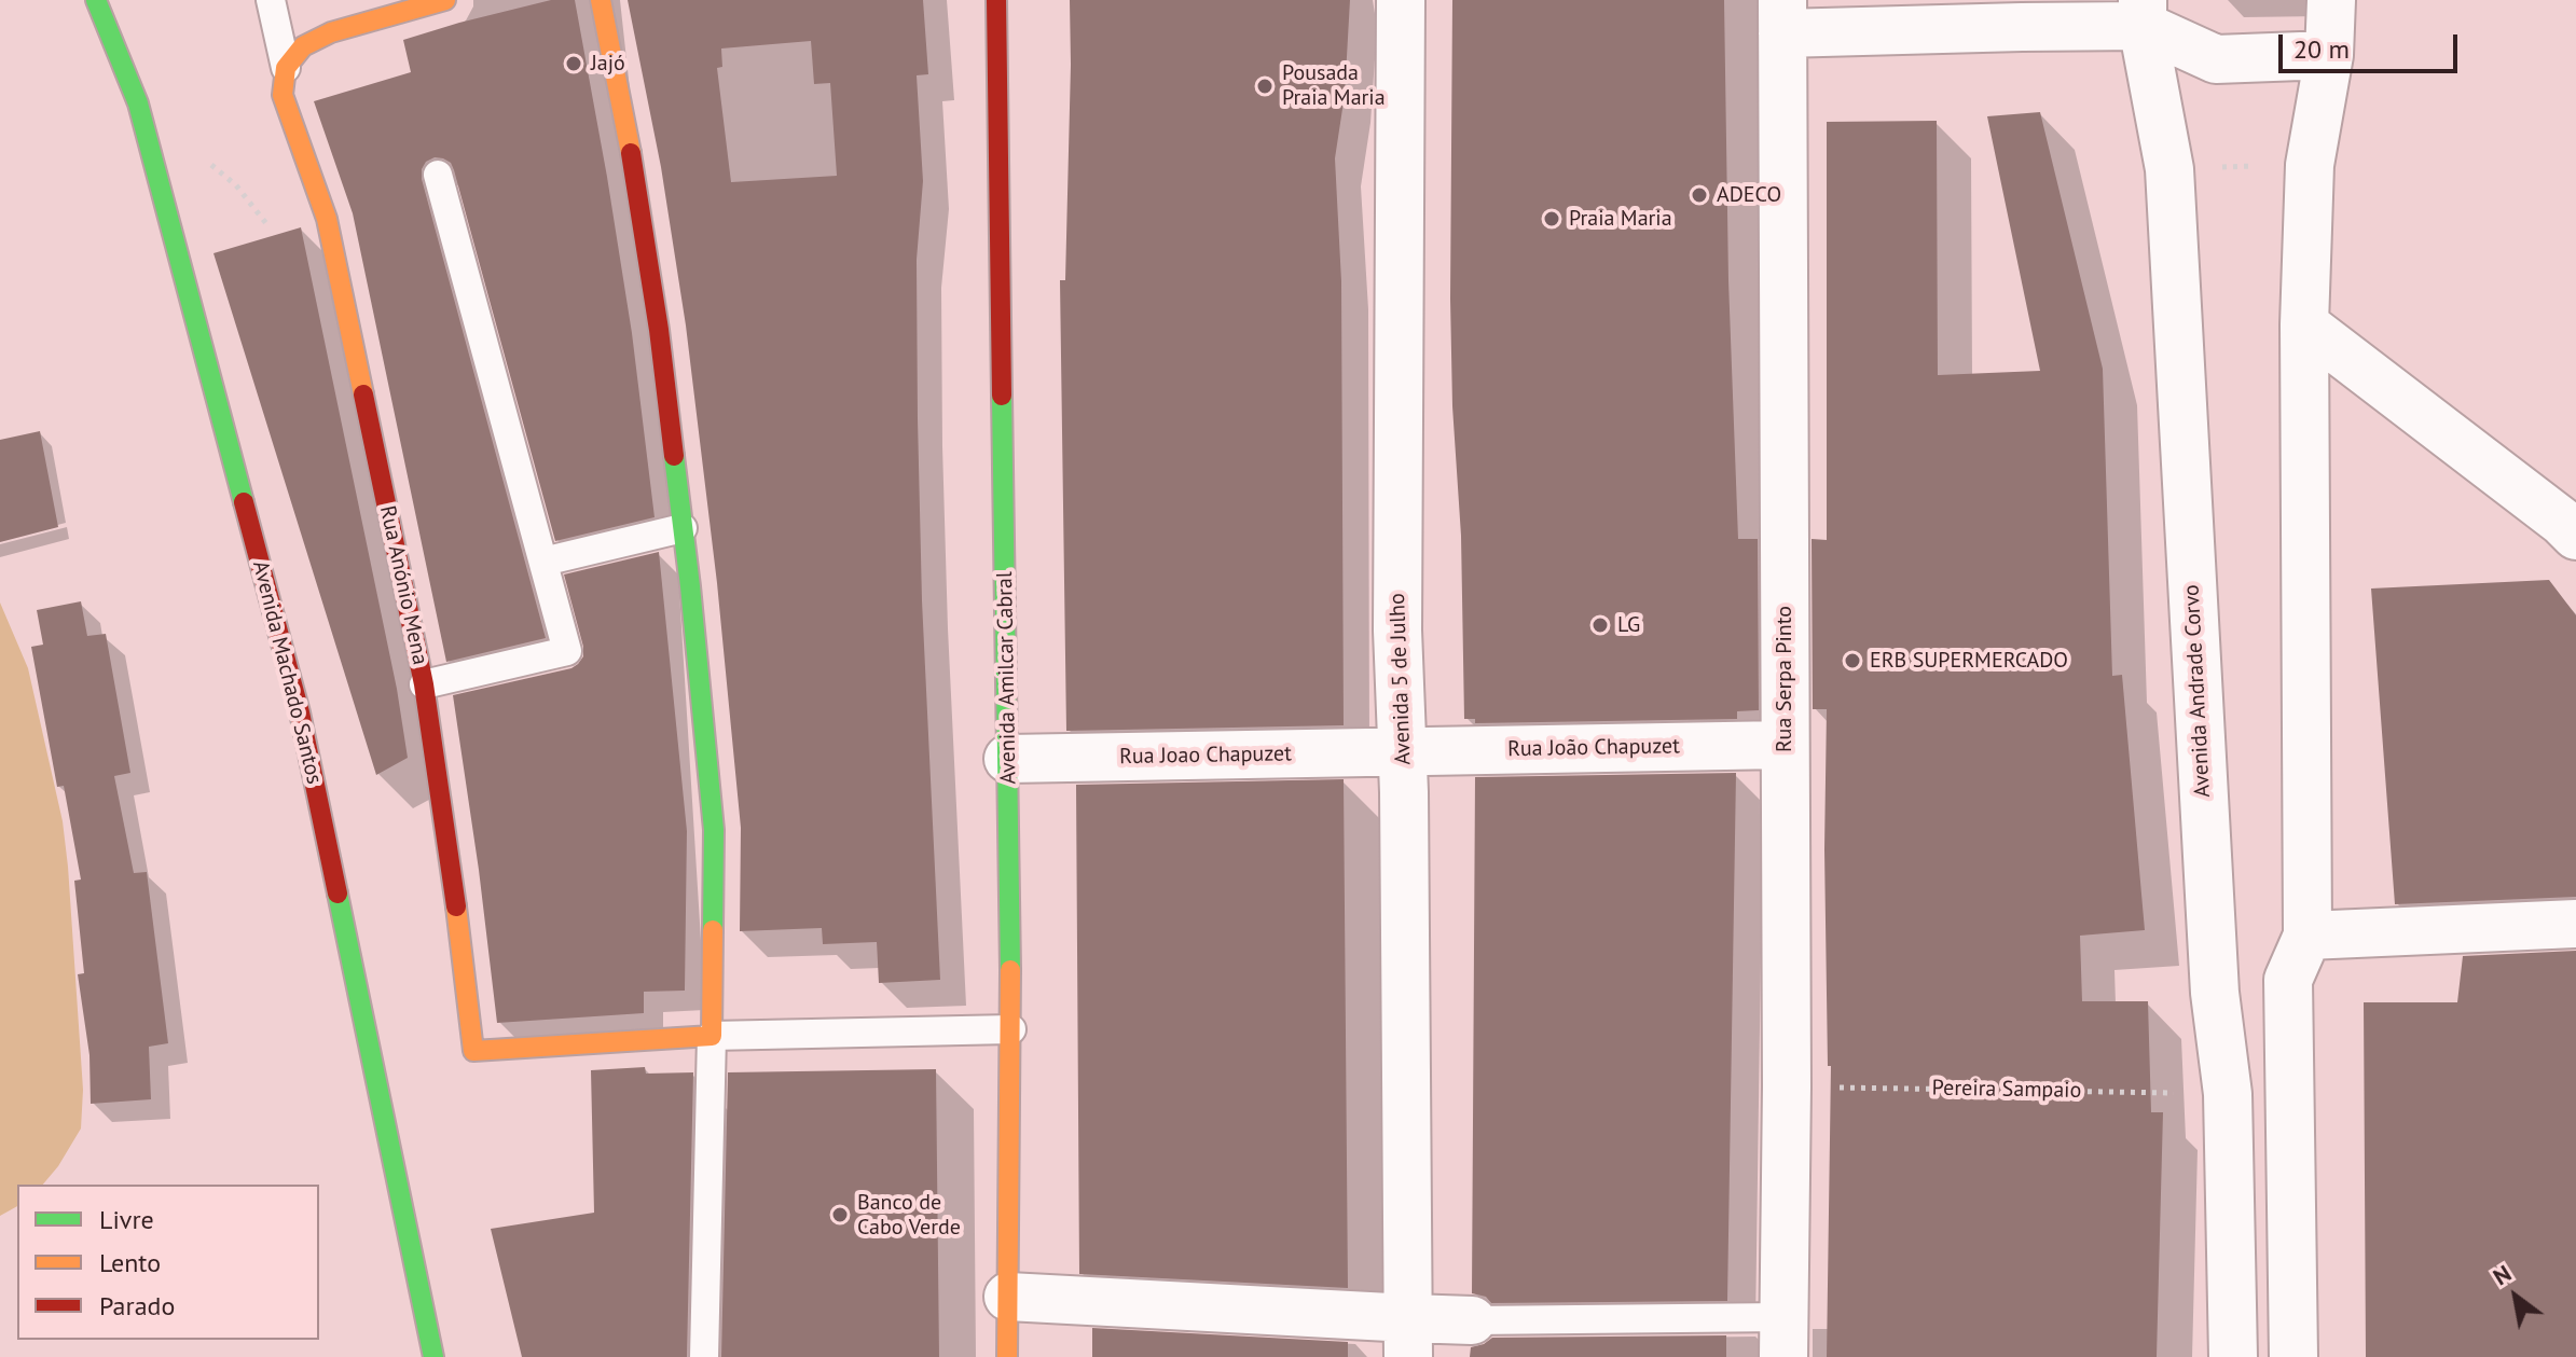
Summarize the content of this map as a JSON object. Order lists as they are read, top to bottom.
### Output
{
  "streets": {
    "street": [
      "Rua Anónio Mena",
      "Avenida Machado Santos",
      "Avenida Amilcar Cabral",
      "Avenida 5 de Julho",
      "Rua Serpa Pinto",
      "Avenida Andrade Corvo",
      "Rua João Chapuzet",
      "Rua Joao Chapuzet"
    ],
    "path": ["Pereira Sampaio"]
  },
  "crossings": [
    ["Rua Anónio Mena", "Avenida Amilcar Cabral"],
    ["Avenida Amilcar Cabral", "Rua Joao Chapuzet"],
    ["Avenida 5 de Julho", "Rua João Chapuzet"],
    ["Avenida 5 de Julho", "Rua Joao Chapuzet"],
    ["Rua Serpa Pinto", "Rua João Chapuzet"],
    ["Rua Serpa Pinto", "Pereira Sampaio"],
    ["Avenida Andrade Corvo", "Pereira Sampaio"],
    ["Rua João Chapuzet", "Rua Joao Chapuzet"]
  ],
  "places": [
    "Jajó",
    "Pousada Praia Maria",
    "ADECO",
    "Praia Maria",
    "LG",
    "ERB SUPERMERCADO",
    "Banco de Cabo Verde"
  ],
  "legend": ["Livre", "Lento", "Parado"],
  "scale_bar": "20 m",
  "north": "top left"
}
